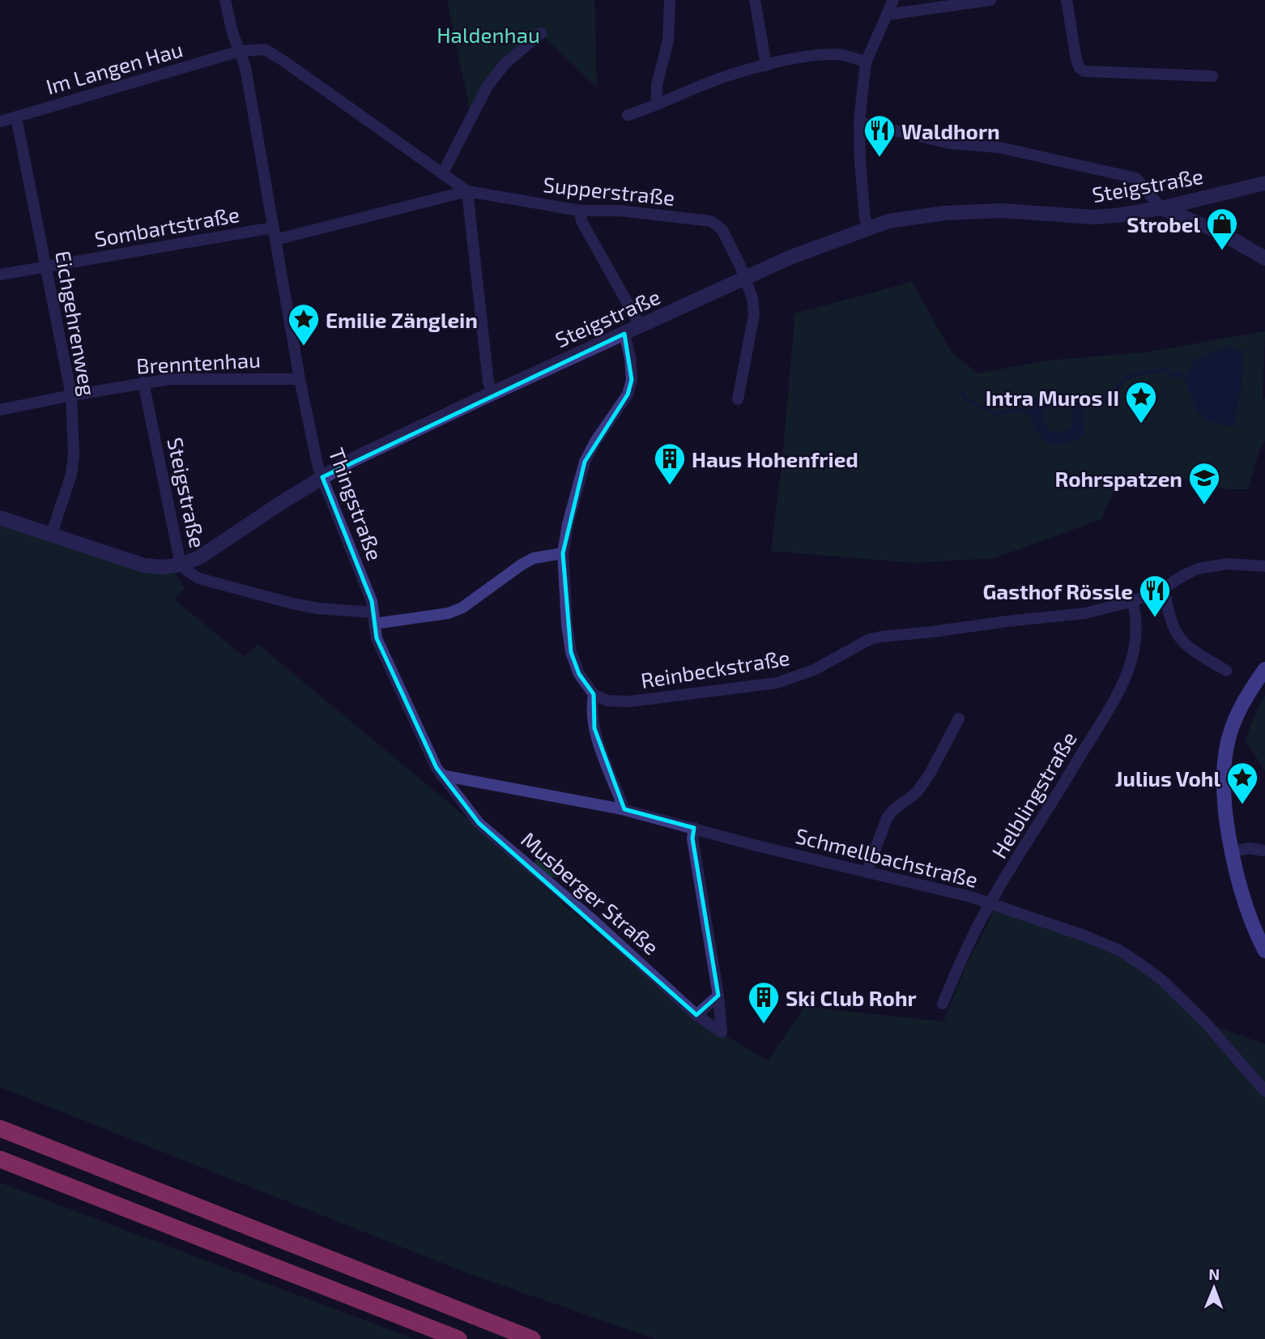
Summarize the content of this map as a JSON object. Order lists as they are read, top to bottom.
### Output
{
  "streets": {
    "street": [
      "Im Langen Hau",
      "Steigstraße",
      "Supperstraße",
      "Sombartstraße",
      "Eichgehrenweg",
      "Brenntenhau",
      "Thingstraße",
      "Reinbeckstraße",
      "Helblingstraße",
      "Schmellbachstraße",
      "Musberger Straße"
    ]
  },
  "crossings": [
    ["Im Langen Hau", "Supperstraße"],
    ["Im Langen Hau", "Eichgehrenweg"],
    ["Im Langen Hau", "Thingstraße"],
    ["Steigstraße", "Supperstraße"],
    ["Steigstraße", "Brenntenhau"],
    ["Steigstraße", "Thingstraße"],
    ["Supperstraße", "Sombartstraße"],
    ["Supperstraße", "Thingstraße"],
    ["Sombartstraße", "Eichgehrenweg"],
    ["Sombartstraße", "Thingstraße"],
    ["Eichgehrenweg", "Brenntenhau"],
    ["Brenntenhau", "Thingstraße"],
    ["Thingstraße", "Schmellbachstraße"],
    ["Thingstraße", "Musberger Straße"],
    ["Reinbeckstraße", "Helblingstraße"],
    ["Helblingstraße", "Schmellbachstraße"],
    ["Schmellbachstraße", "Musberger Straße"]
  ],
  "parks": ["Haldenhau"],
  "places": {
    "restaurant": ["Waldhorn", "Gasthof Rössle"],
    "shop": ["Strobel"],
    "place": ["Emilie Zänglein", "Intra Muros II", "Julius Vohl"],
    "building": ["Haus Hohenfried", "Ski Club Rohr"],
    "school or university": ["Rohrspatzen"]
  },
  "north": "top"
}
